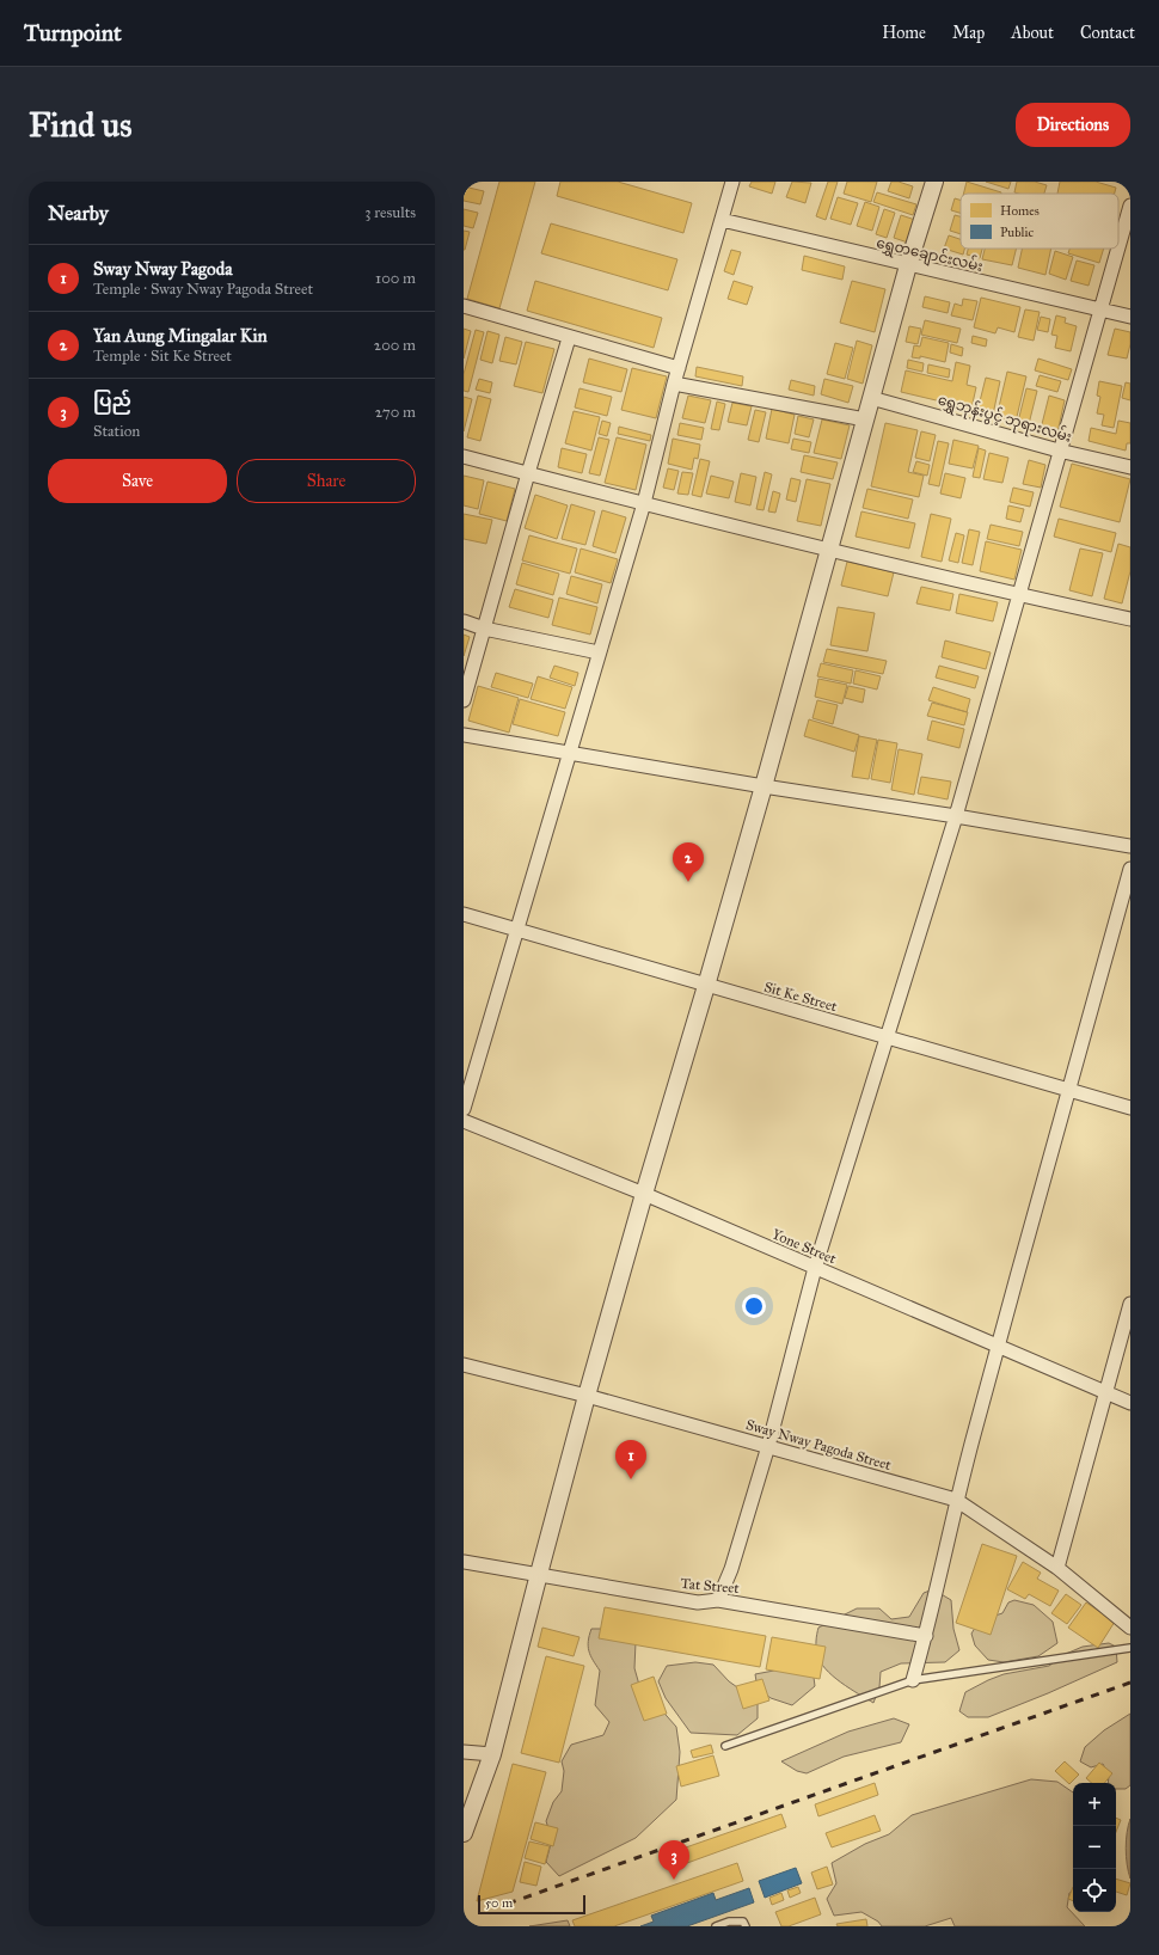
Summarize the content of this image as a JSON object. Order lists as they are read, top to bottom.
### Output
{
  "streets": {
    "street": [
      "ရွှေတချောင်းလမ်း",
      "ရွှေဘုန်းပွင့် ဘုရားလမ်း",
      "Sit Ke Street",
      "Yone Street",
      "Sway Nway Pagoda Street",
      "Tat Street"
    ]
  },
  "legend": ["Homes", "Public"],
  "scale_bar": "50 m",
  "page": {
    "header": "Turnpoint",
    "nav": [
      "Home",
      "Map",
      "About",
      "Contact"
    ],
    "buttons": [
      "Directions",
      ["Save", "Share"]
    ],
    "title": "Find us",
    "heading": ["Nearby", "3 results"],
    "list": [
      {
        "mark": "1",
        "name": "Sway Nway Pagoda",
        "note": "Temple · Sway Nway Pagoda Street",
        "value": "100 m"
      },
      {
        "mark": "2",
        "name": "Yan Aung Mingalar Kin",
        "note": "Temple · Sit Ke Street",
        "value": "200 m"
      },
      {
        "mark": "3",
        "name": "ပြည်",
        "note": "Station",
        "value": "270 m"
      }
    ],
    "pins": ["2", "1", "3"],
    "map_buttons": ["+", "−"],
    "scale": "50 m"
  }
}
